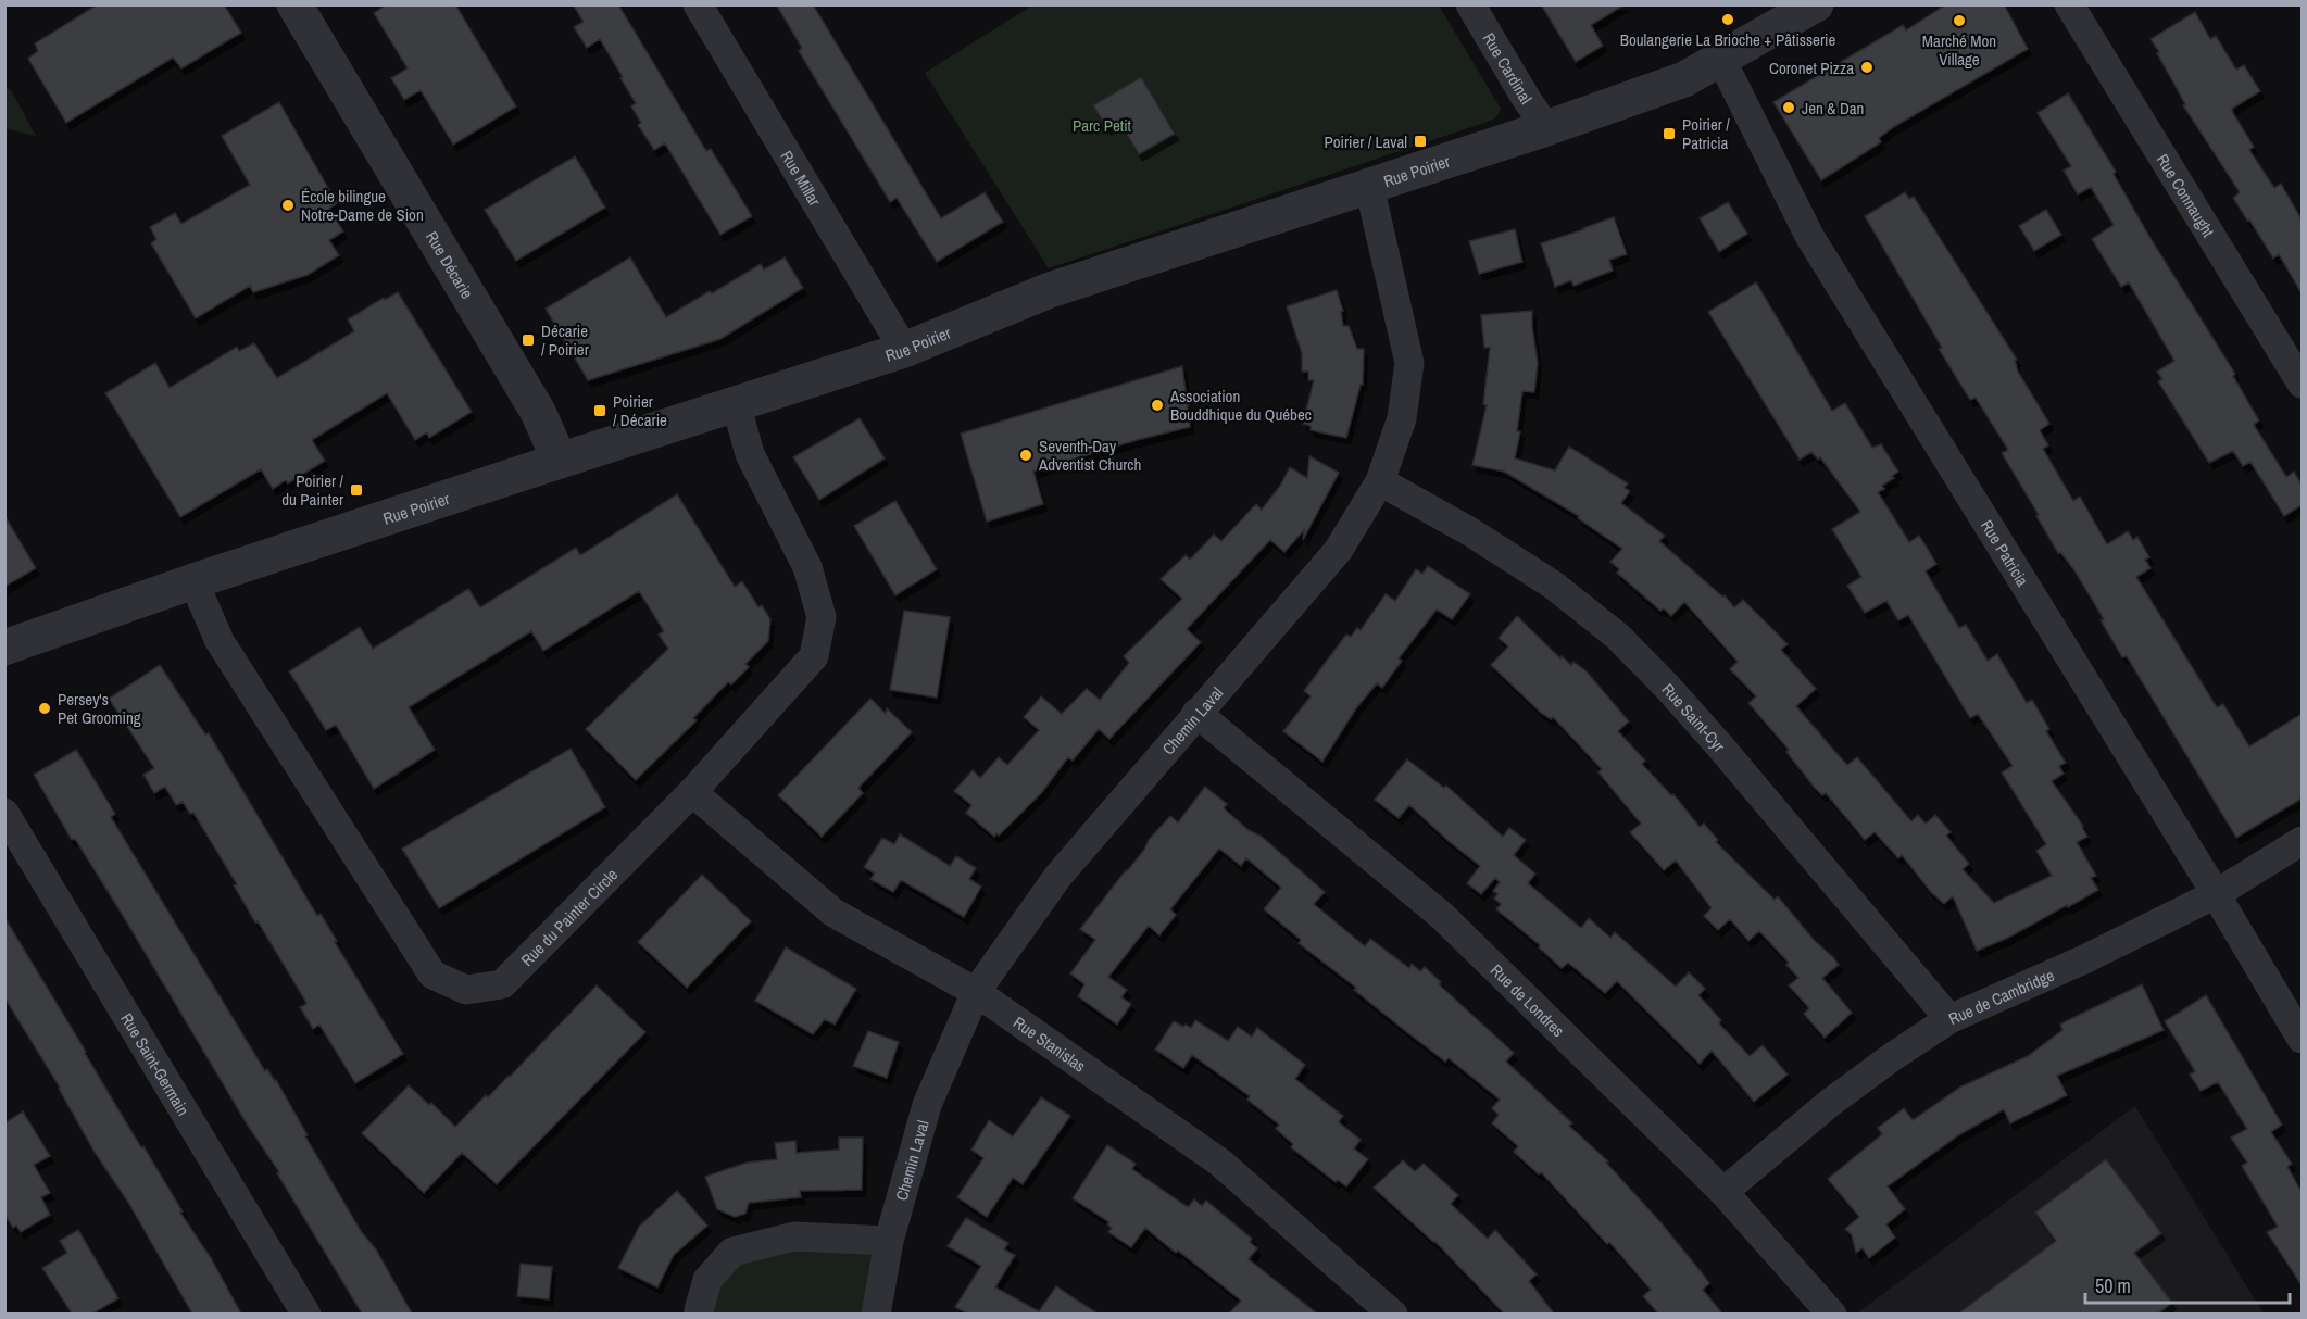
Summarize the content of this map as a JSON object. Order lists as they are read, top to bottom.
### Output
{
  "streets": {
    "street": [
      "Rue Cardinal",
      "Rue Poirier",
      "Rue Millar",
      "Rue Connaught",
      "Rue Décarie",
      "Rue Patricia",
      "Rue Saint-Cyr",
      "Chemin Laval",
      "Rue du Painter Circle",
      "Rue de Cambridge",
      "Rue de Londres",
      "Rue Stanislas",
      "Rue Saint-Germain"
    ]
  },
  "crossings": [
    ["Rue Cardinal", "Rue Poirier"],
    ["Rue Poirier", "Rue Millar"],
    ["Rue Poirier", "Rue Décarie"],
    ["Rue Poirier", "Rue Patricia"],
    ["Rue Poirier", "Chemin Laval"],
    ["Rue Poirier", "Rue du Painter Circle"],
    ["Rue Patricia", "Rue de Cambridge"],
    ["Rue Saint-Cyr", "Chemin Laval"],
    ["Rue Saint-Cyr", "Rue de Cambridge"],
    ["Chemin Laval", "Rue de Londres"],
    ["Chemin Laval", "Rue Stanislas"],
    ["Rue du Painter Circle", "Rue Stanislas"],
    ["Rue de Cambridge", "Rue de Londres"]
  ],
  "parks": ["Parc Petit"],
  "places": {
    "other": [
      "Boulangerie La Brioche + Pâtisserie",
      "Marché Mon Village",
      "Coronet Pizza",
      "Jen & Dan",
      "École bilingue Notre-Dame de Sion",
      "Association Bouddhique du Québec",
      "Seventh-Day Adventist Church",
      "Persey's Pet Grooming"
    ],
    "transit": [
      "Poirier / Patricia",
      "Poirier / Laval",
      "Décarie / Poirier",
      "Poirier / Décarie",
      "Poirier / du Painter"
    ]
  },
  "scale_bar": "50 m"
}
